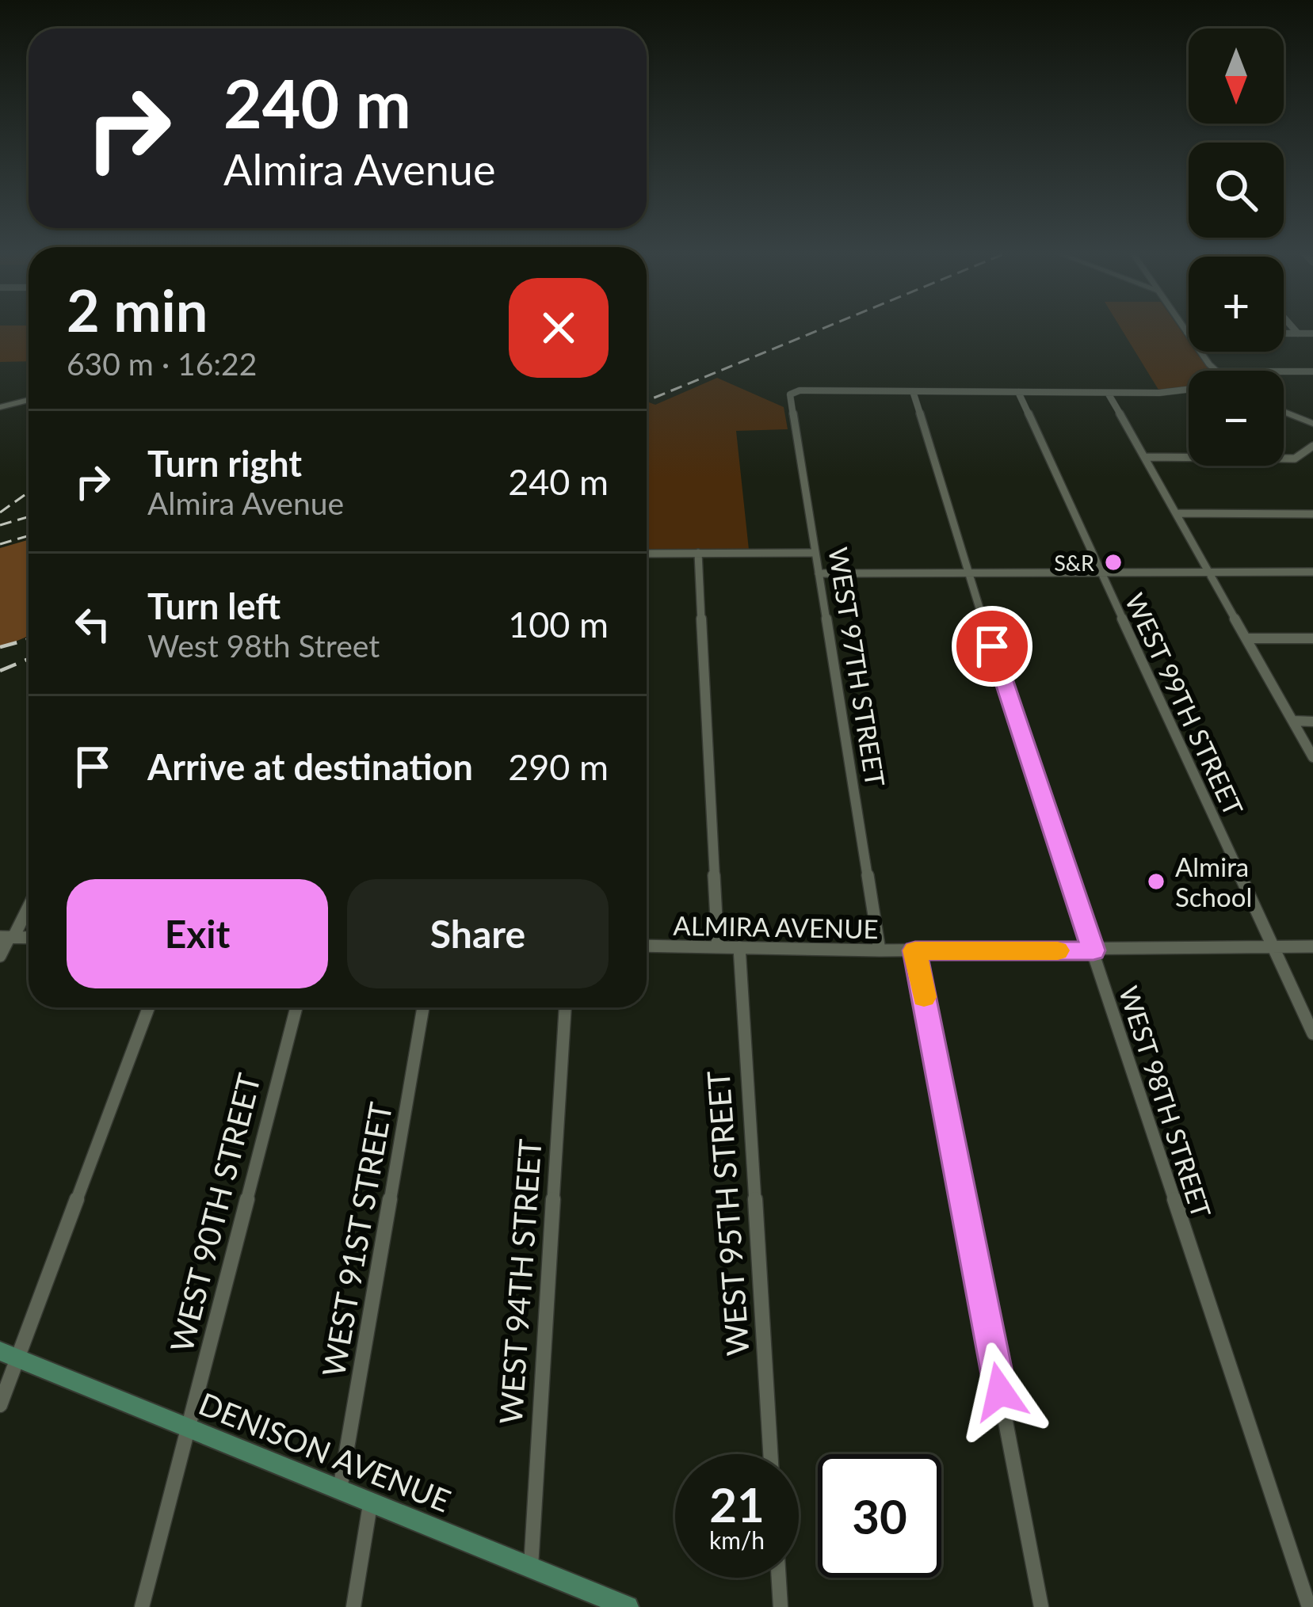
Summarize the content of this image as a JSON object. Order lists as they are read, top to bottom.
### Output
{
  "streets": {
    "main road": ["DENISON AVENUE"],
    "street": [
      "WEST 97TH STREET",
      "WEST 99TH STREET",
      "ALMIRA AVENUE",
      "WEST 98TH STREET",
      "WEST 90TH STREET",
      "WEST 95TH STREET",
      "WEST 91ST STREET",
      "WEST 94TH STREET"
    ]
  },
  "crossings": [
    ["WEST 97TH STREET", "ALMIRA AVENUE"],
    ["WEST 97TH STREET", "WEST 98TH STREET"],
    ["WEST 99TH STREET", "ALMIRA AVENUE"],
    ["ALMIRA AVENUE", "WEST 98TH STREET"],
    ["ALMIRA AVENUE", "WEST 95TH STREET"],
    ["WEST 90TH STREET", "DENISON AVENUE"],
    ["WEST 91ST STREET", "DENISON AVENUE"],
    ["WEST 94TH STREET", "DENISON AVENUE"]
  ],
  "places": ["S&R", "Almira School"],
  "north": "bottom",
  "page": {
    "map_buttons": ["+", "−"],
    "turn": ["240 m", "Almira Avenue"],
    "heading": ["2 min", "630 m · 16:22"],
    "list": [
      {
        "name": "Turn right",
        "note": "Almira Avenue",
        "value": "240 m"
      },
      {
        "name": "Turn left",
        "note": "West 98th Street",
        "value": "100 m"
      },
      {
        "name": "Arrive at destination",
        "value": "290 m"
      }
    ],
    "buttons": ["Exit", "Share"],
    "speed": "21 km/h",
    "limit": "30"
  }
}
